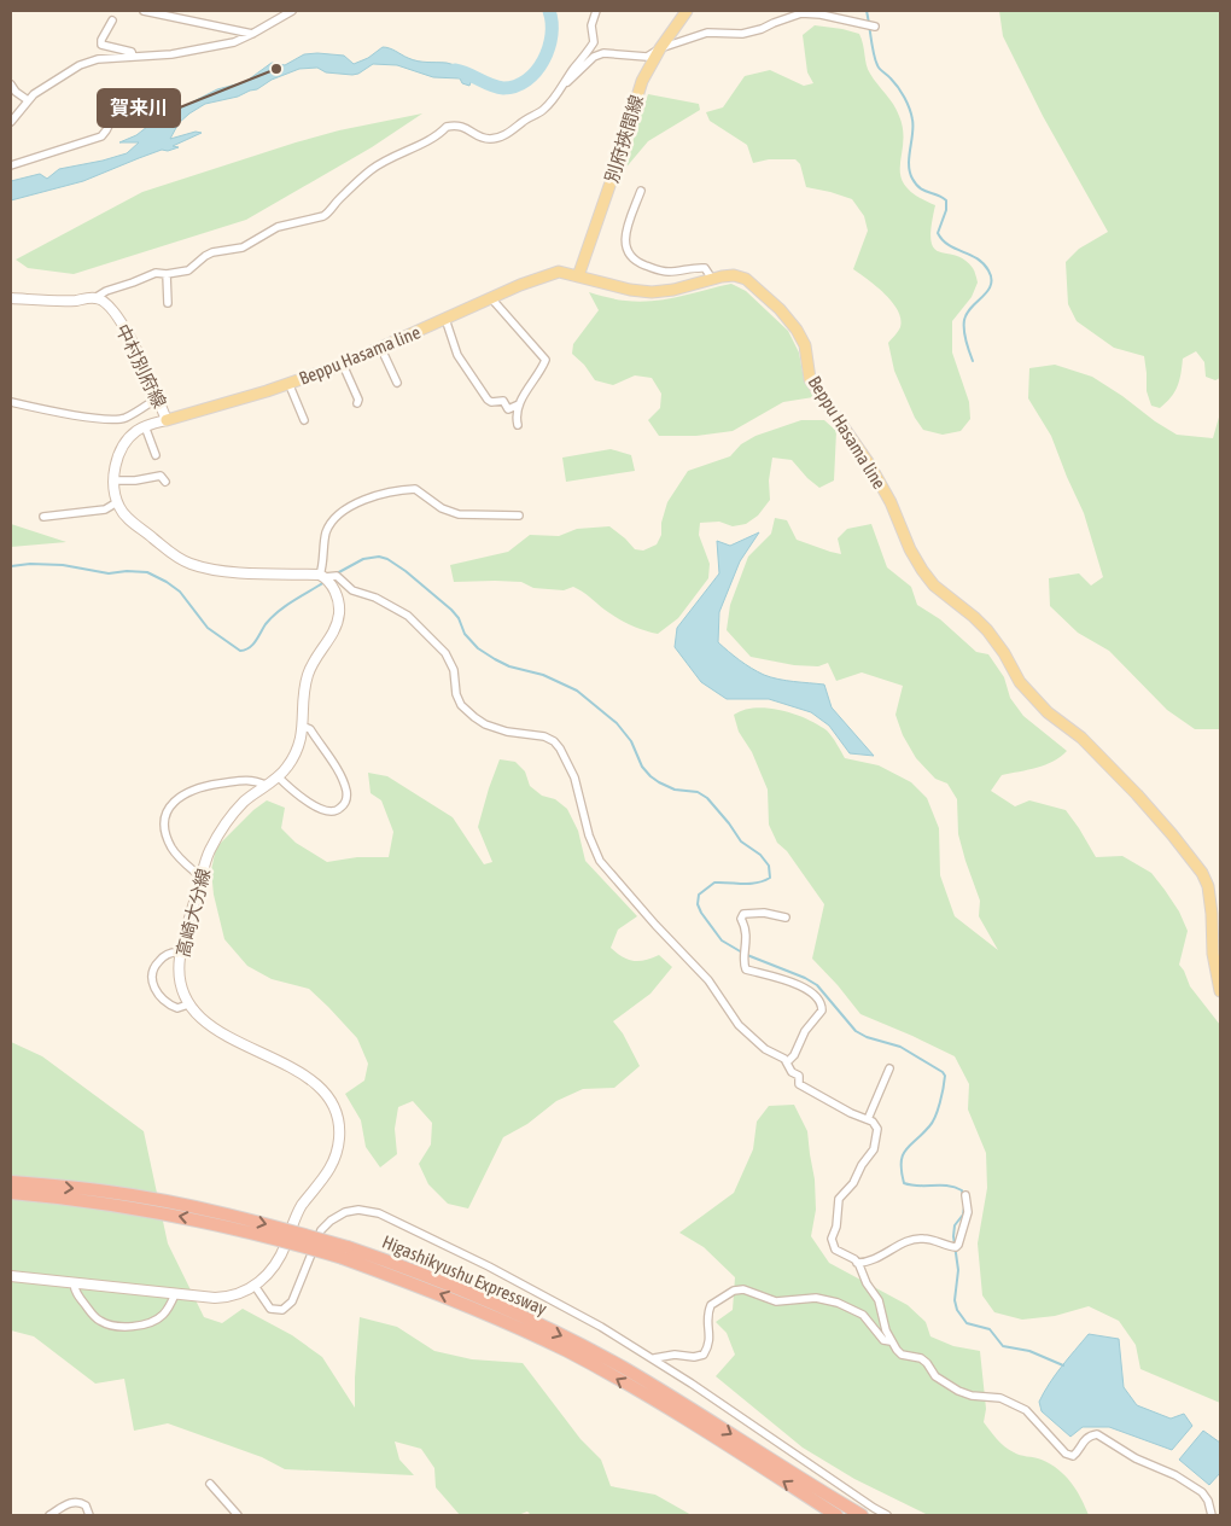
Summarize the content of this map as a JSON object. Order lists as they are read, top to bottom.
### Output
{
  "streets": {
    "highway": ["Higashikyushu Expressway"],
    "main road": [
      "別府挾間線",
      "Beppu Hasama line",
      "中村別府線",
      "高崎大分線"
    ]
  },
  "crossings": [
    ["別府挾間線", "Beppu Hasama line"],
    ["Beppu Hasama line", "中村別府線"]
  ],
  "places": ["賀来川"]
}
